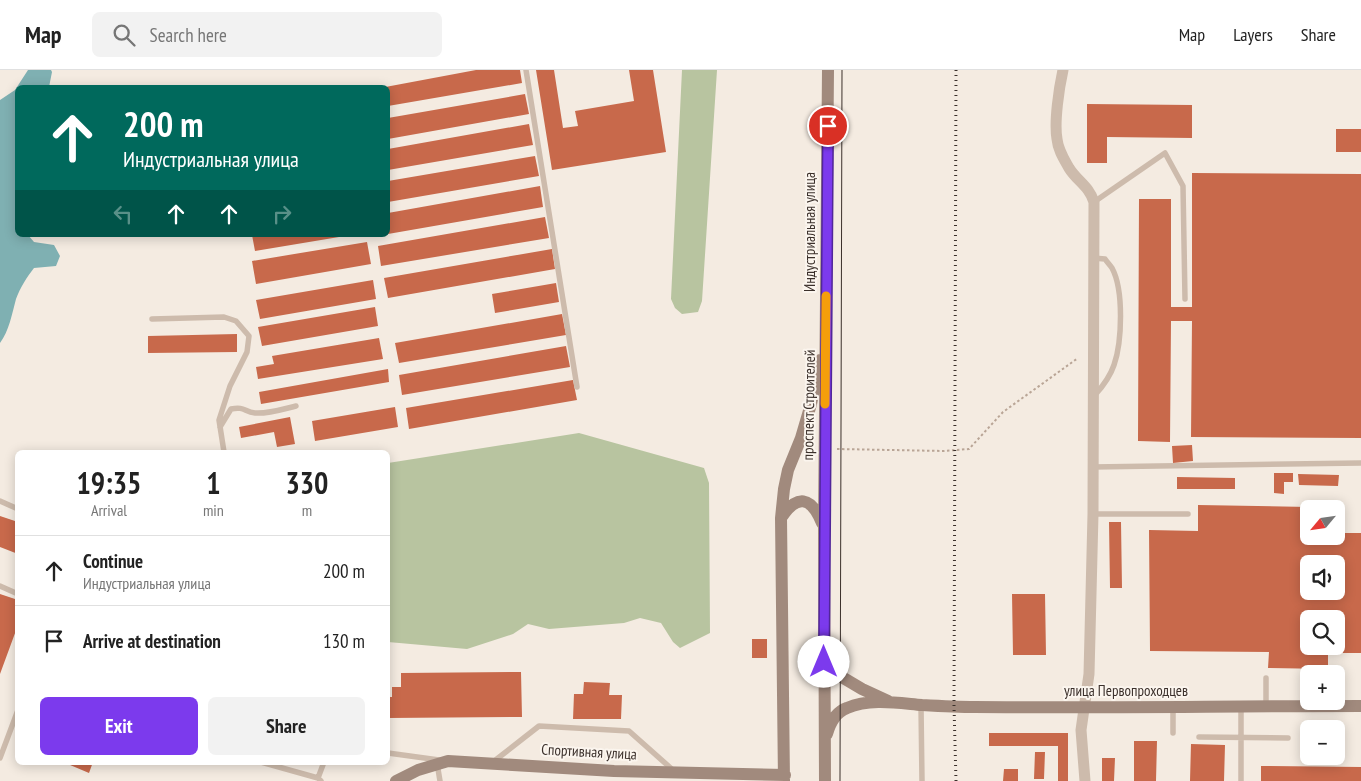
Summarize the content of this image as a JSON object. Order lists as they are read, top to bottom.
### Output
{
  "streets": {
    "main road": [
      "Индустриальная улица",
      "проспект Строителей",
      "улица Первопроходцев",
      "Спортивная улица"
    ]
  },
  "crossings": [
    ["Индустриальная улица", "проспект Строителей"],
    ["проспект Строителей", "улица Первопроходцев"],
    ["проспект Строителей", "Спортивная улица"]
  ],
  "north": "bottom left",
  "page": {
    "header": "Map",
    "search": "Search here",
    "nav": ["Map", "Layers", "Share"],
    "turn": ["200 m", "Индустриальная улица"],
    "eta": [
      "19:35",
      "Arrival",
      "1",
      "min",
      "330",
      "m"
    ],
    "map_buttons": ["+", "−"],
    "list": [
      {
        "name": "Continue",
        "note": "Индустриальная улица",
        "value": "200 m"
      },
      {
        "name": "Arrive at destination",
        "value": "130 m"
      }
    ],
    "buttons": ["Exit", "Share"]
  }
}
